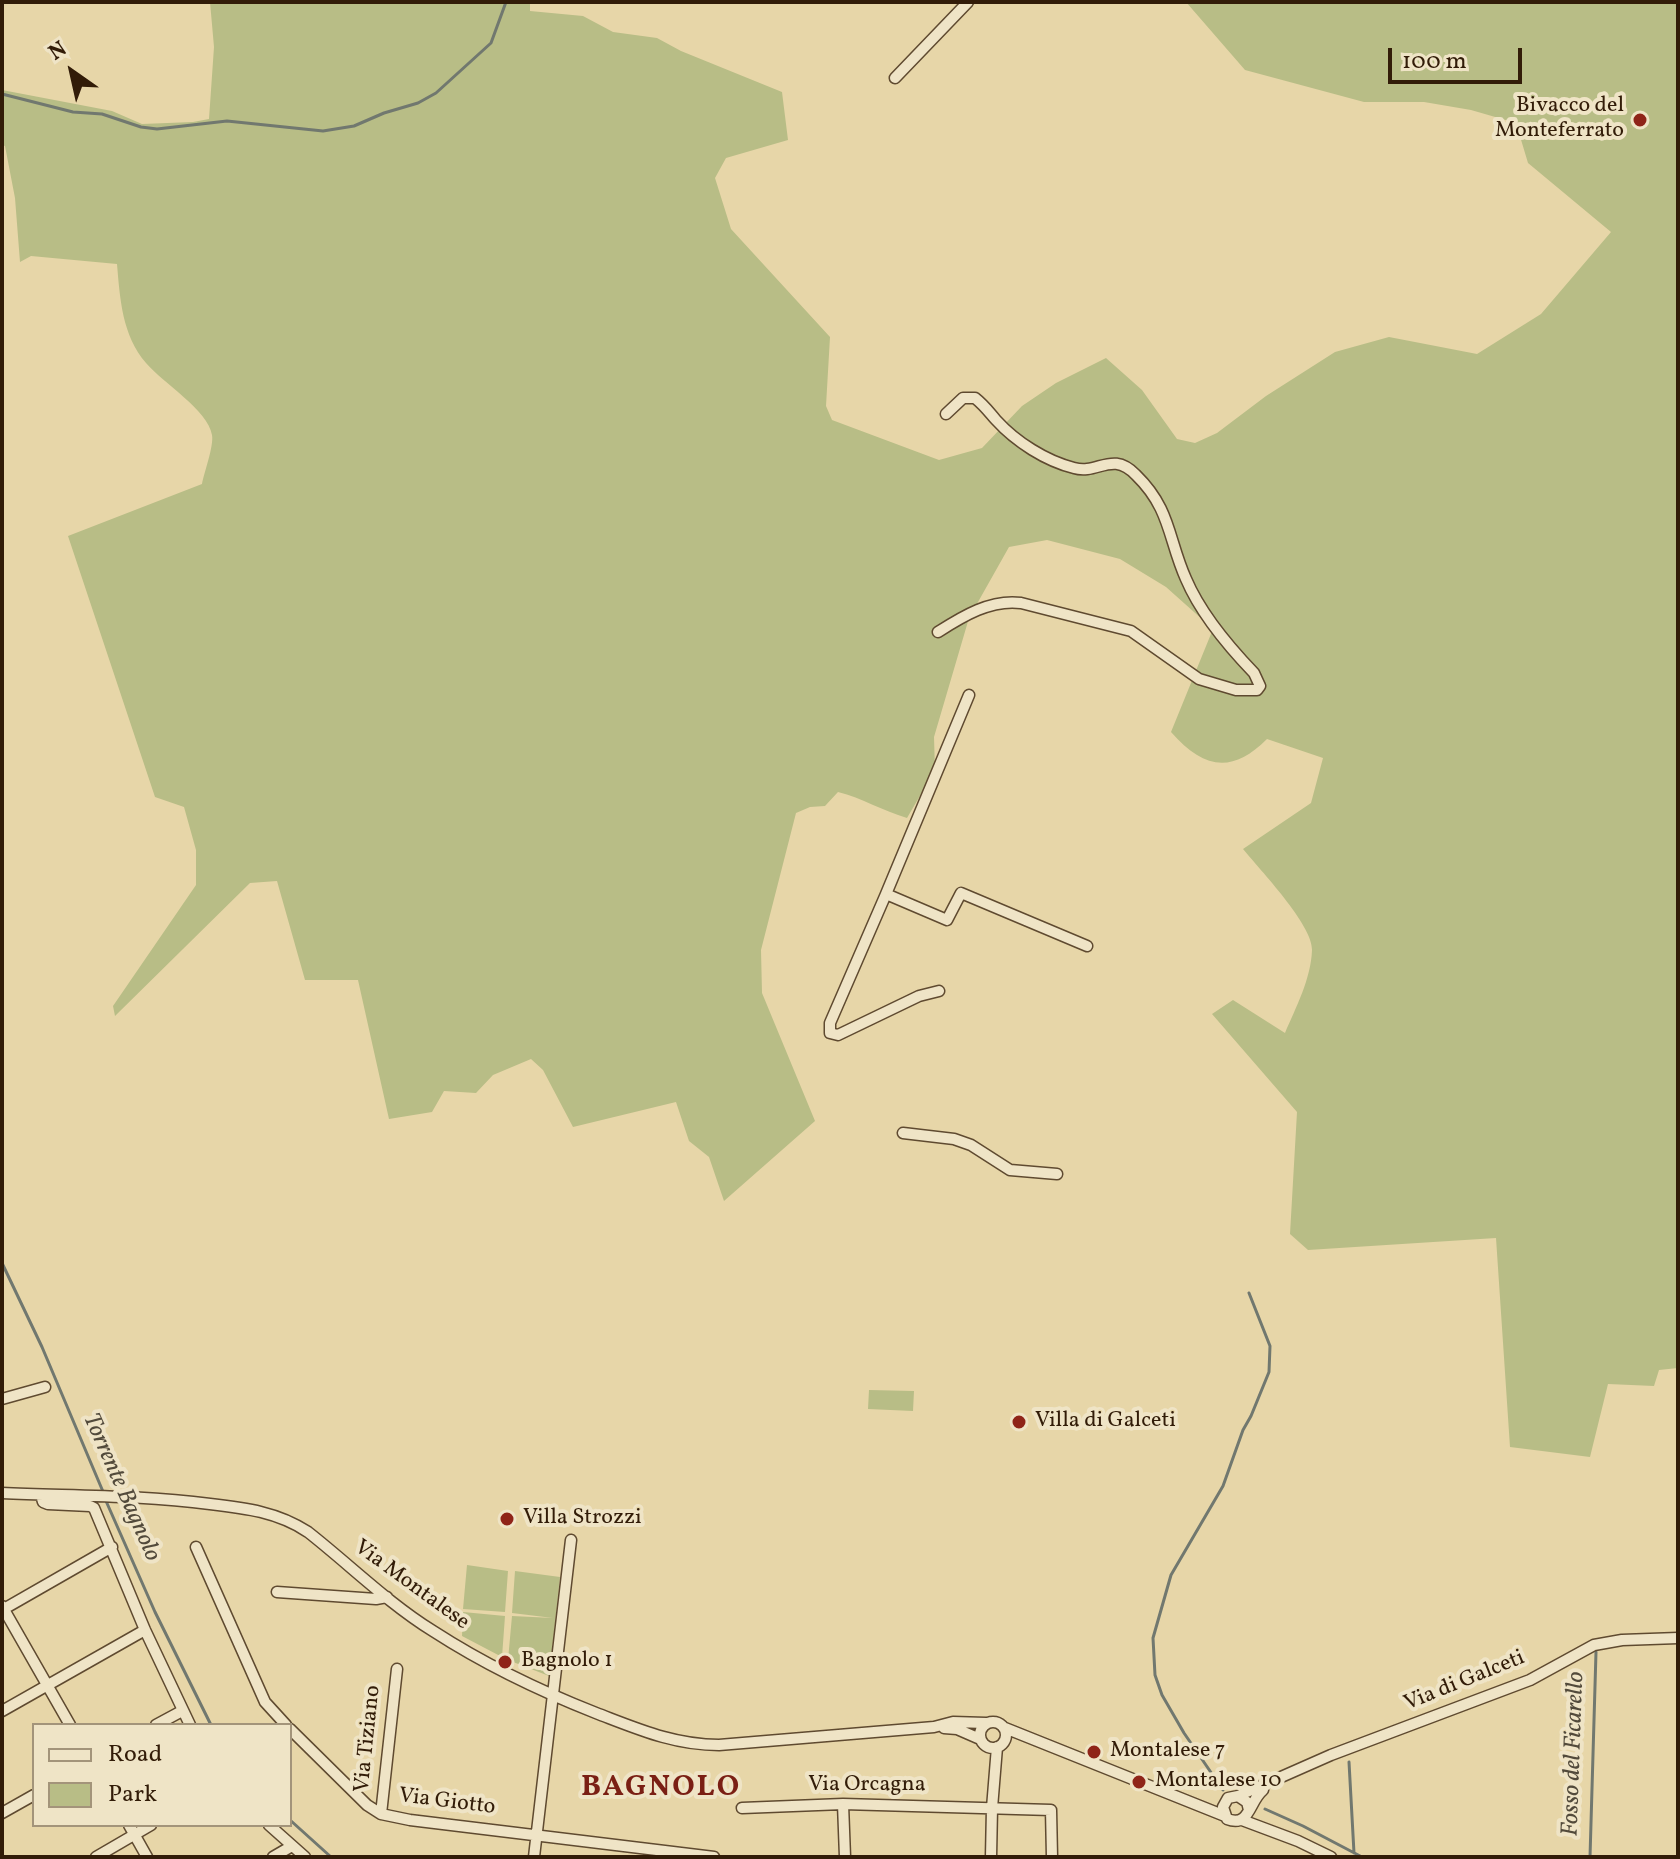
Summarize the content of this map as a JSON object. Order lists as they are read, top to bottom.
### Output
{
  "streets": {
    "street": [
      "Via Montalese",
      "Via di Galceti",
      "Via Tiziano",
      "Via Orcagna",
      "Via Giotto"
    ]
  },
  "crossings": [
    ["Via Montalese", "Via di Galceti"],
    ["Via Tiziano", "Via Giotto"]
  ],
  "districts": ["BAGNOLO"],
  "water": ["Torrente Bagnolo", "Fosso del Ficarello"],
  "places": [
    "Bivacco del Monteferrato",
    "Villa di Galceti",
    "Villa Strozzi",
    "Bagnolo 1",
    "Montalese 7",
    "Montalese 10"
  ],
  "legend": ["Road", "Park"],
  "scale_bar": "100 m",
  "north": "top left"
}
